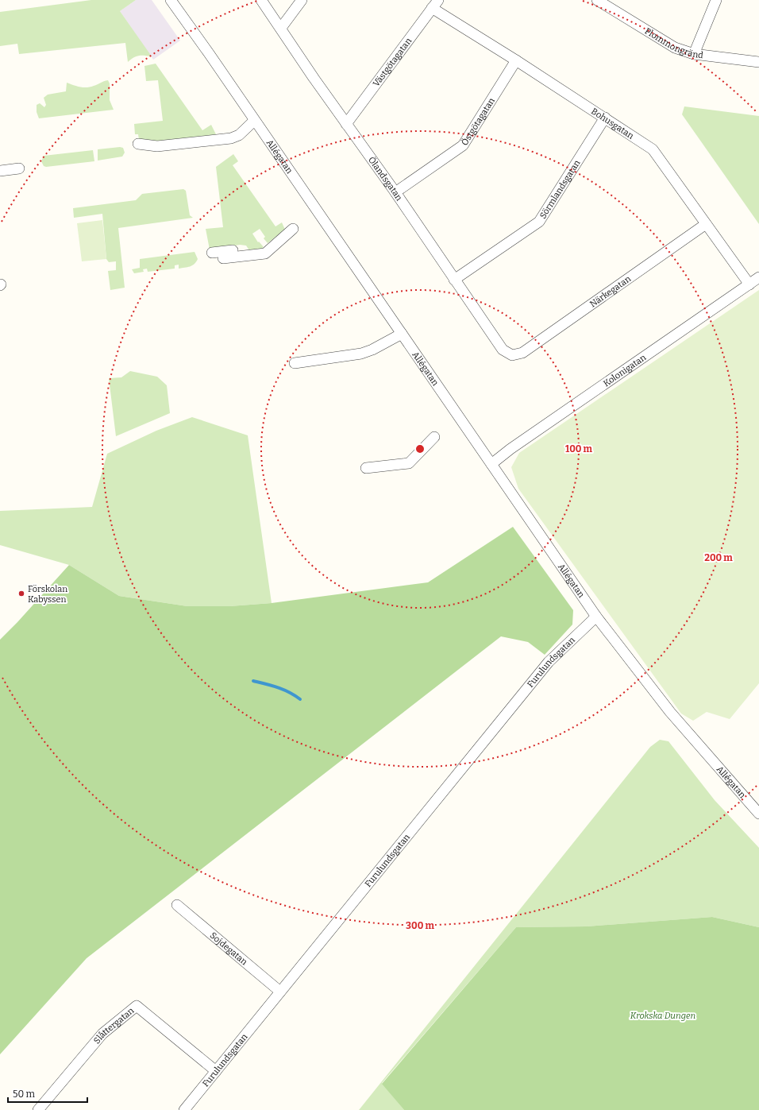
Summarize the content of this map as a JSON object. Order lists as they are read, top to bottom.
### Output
{
  "streets": {
    "street": [
      "Plommongränd",
      "Västgötagatan",
      "Östgötagatan",
      "Bohusgatan",
      "Allégatan",
      "Ölandsgatan",
      "Sörmlandsgatan",
      "Närkegatan",
      "Kolonigatan",
      "Furulundsgatan",
      "Sojdegatan",
      "Slåttergatan"
    ]
  },
  "crossings": [
    ["Västgötagatan", "Bohusgatan"],
    ["Västgötagatan", "Ölandsgatan"],
    ["Östgötagatan", "Bohusgatan"],
    ["Östgötagatan", "Ölandsgatan"],
    ["Bohusgatan", "Sörmlandsgatan"],
    ["Bohusgatan", "Närkegatan"],
    ["Bohusgatan", "Kolonigatan"],
    ["Allégatan", "Kolonigatan"],
    ["Allégatan", "Furulundsgatan"],
    ["Ölandsgatan", "Sörmlandsgatan"],
    ["Ölandsgatan", "Närkegatan"],
    ["Furulundsgatan", "Sojdegatan"],
    ["Furulundsgatan", "Slåttergatan"]
  ],
  "parks": ["Krokska Dungen"],
  "places": ["Förskolan Kabyssen"],
  "scale_bar": "50 m",
  "rings": ["100 m", "200 m", "300 m"]
}
